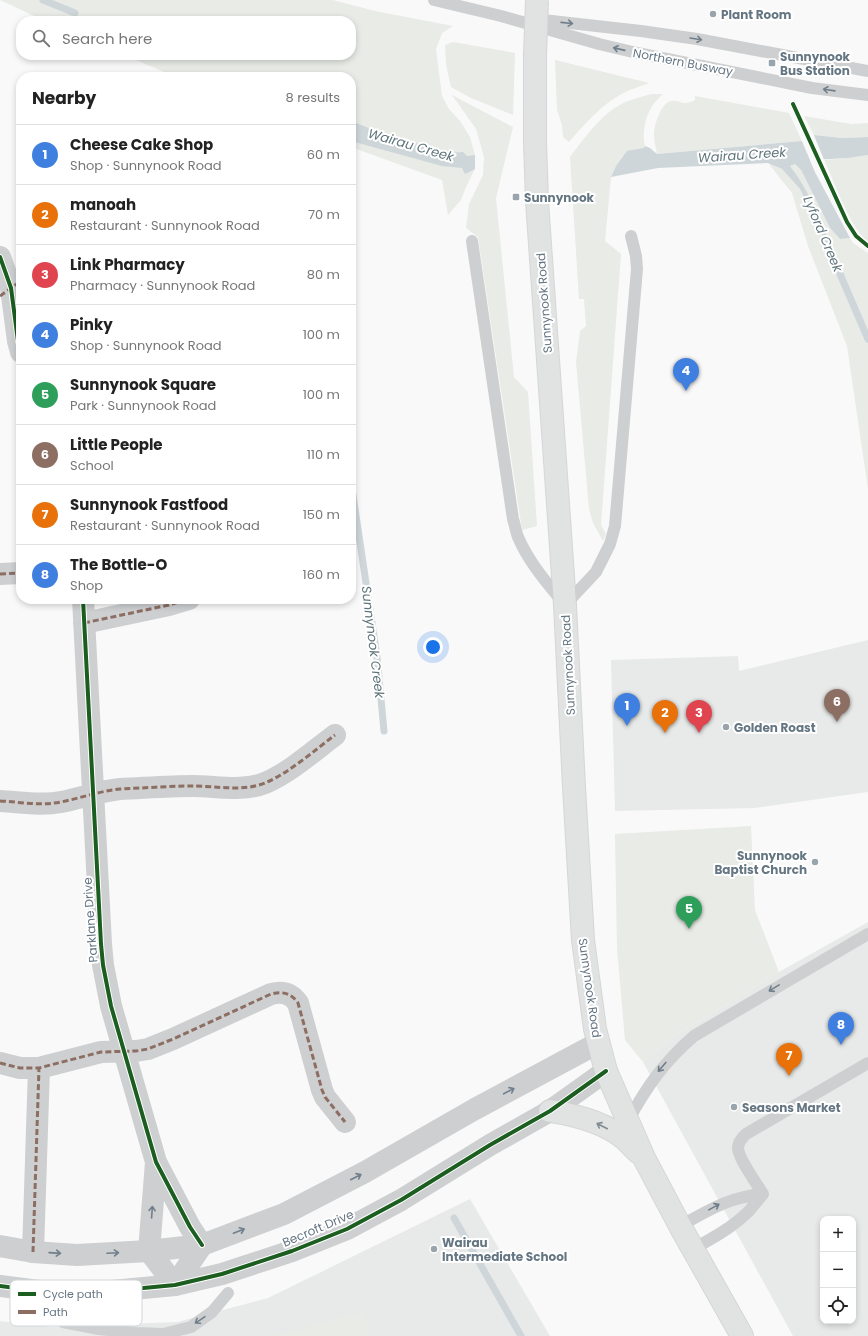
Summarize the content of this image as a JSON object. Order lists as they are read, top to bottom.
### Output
{
  "streets": {
    "main road": ["Sunnynook Road"],
    "street": ["Parklane Drive", "Becroft Drive"],
    "lane": ["Northern Busway"]
  },
  "crossings": [
    ["Sunnynook Road", "Becroft Drive"]
  ],
  "water": ["Wairau Creek", "Lyford Creek", "Sunnynook Creek"],
  "places": {
    "other": [
      "Plant Room",
      "Golden Roast",
      "Sunnynook Baptist Church",
      "Seasons Market",
      "Wairau Intermediate School"
    ],
    "transit": ["Sunnynook Bus Station", "Sunnynook"]
  },
  "legend": ["Cycle path", "Path"],
  "page": {
    "search": "Search here",
    "heading": ["Nearby", "8 results"],
    "list": [
      {
        "mark": "1",
        "name": "Cheese Cake Shop",
        "note": "Shop · Sunnynook Road",
        "value": "60 m"
      },
      {
        "mark": "2",
        "name": "manoah",
        "note": "Restaurant · Sunnynook Road",
        "value": "70 m"
      },
      {
        "mark": "3",
        "name": "Link Pharmacy",
        "note": "Pharmacy · Sunnynook Road",
        "value": "80 m"
      },
      {
        "mark": "4",
        "name": "Pinky",
        "note": "Shop · Sunnynook Road",
        "value": "100 m"
      },
      {
        "mark": "5",
        "name": "Sunnynook Square",
        "note": "Park · Sunnynook Road",
        "value": "100 m"
      },
      {
        "mark": "6",
        "name": "Little People",
        "note": "School",
        "value": "110 m"
      },
      {
        "mark": "7",
        "name": "Sunnynook Fastfood",
        "note": "Restaurant · Sunnynook Road",
        "value": "150 m"
      },
      {
        "mark": "8",
        "name": "The Bottle-O",
        "note": "Shop",
        "value": "160 m"
      }
    ],
    "pins": [
      "4",
      "6",
      "1",
      "2",
      "3",
      "5",
      "8",
      "7"
    ],
    "map_buttons": ["+", "−"]
  }
}
